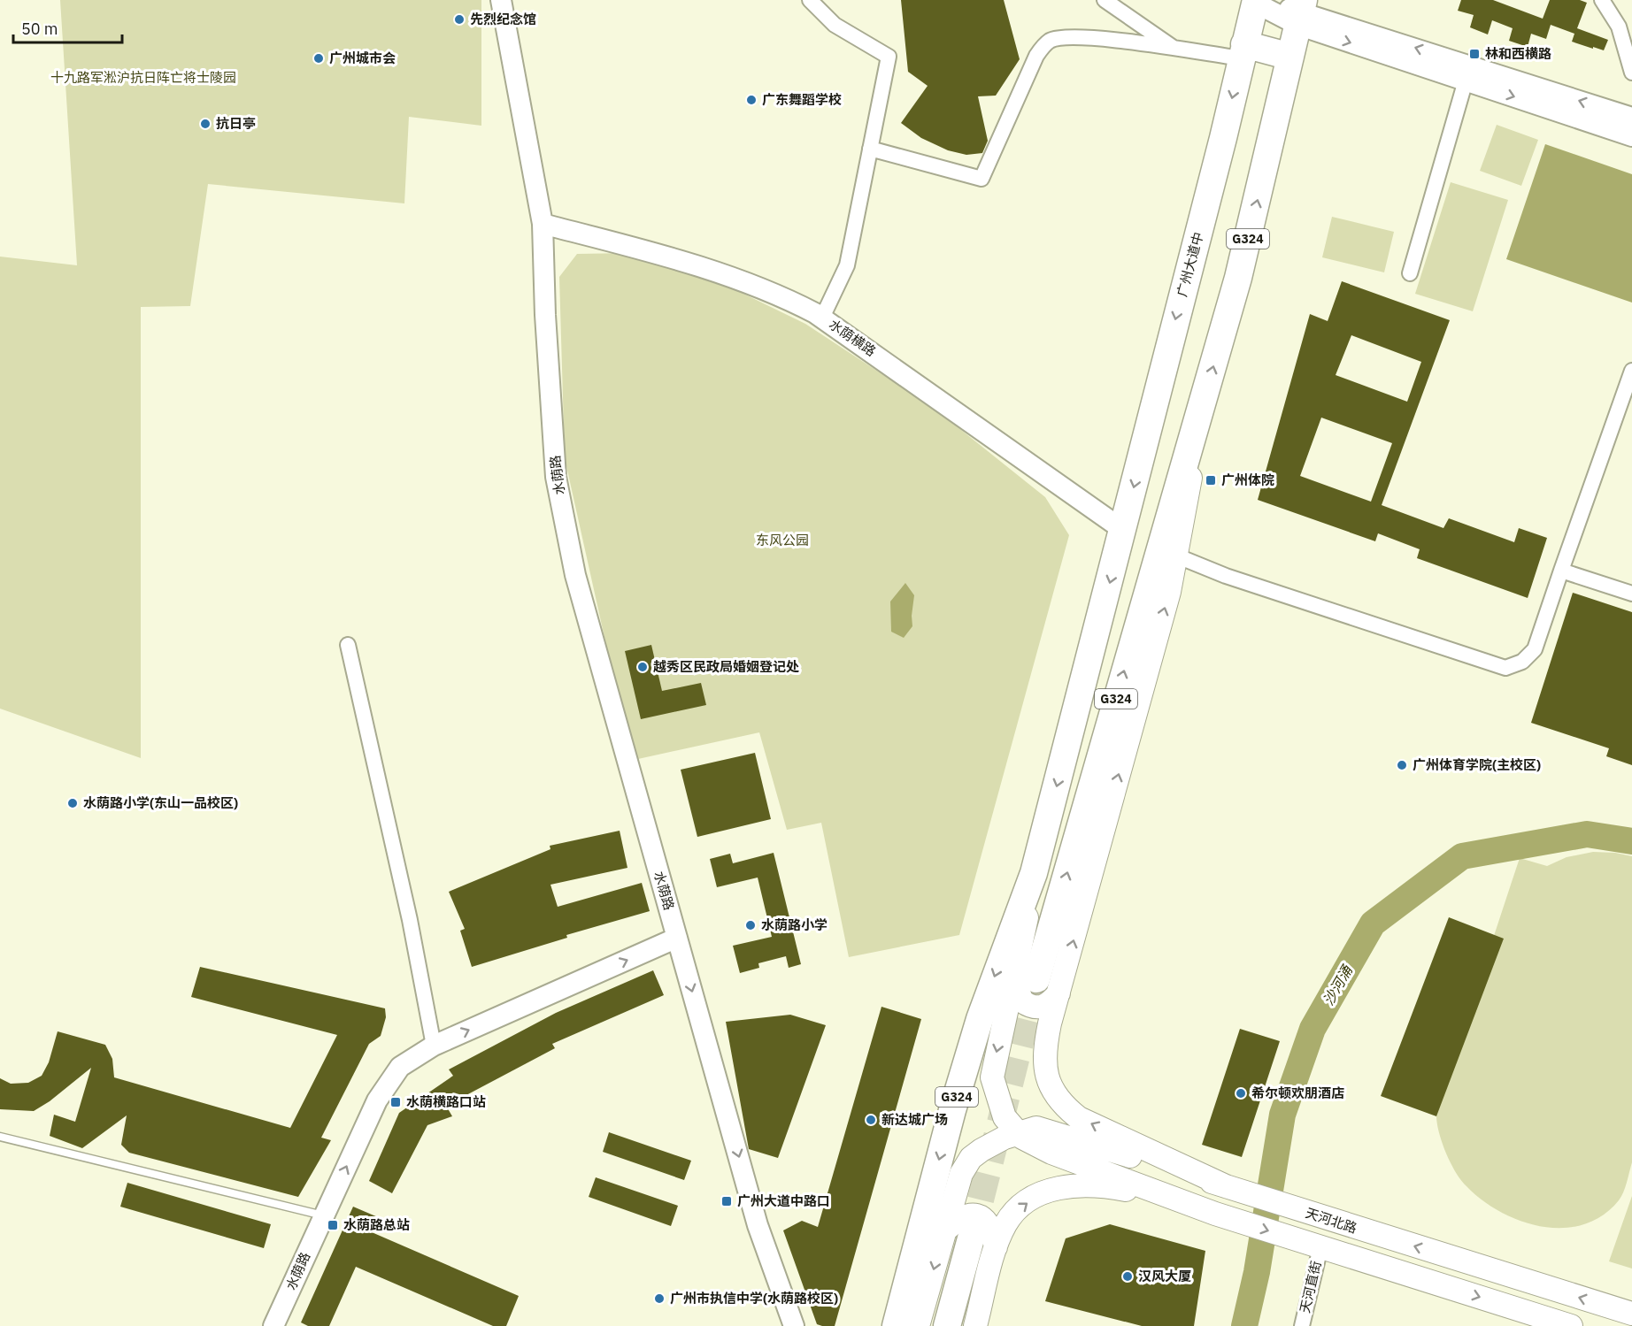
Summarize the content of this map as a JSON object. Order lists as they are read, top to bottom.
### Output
{
  "streets": {
    "highway": ["G324", "广州大道中"],
    "main road": ["天河北路"],
    "street": ["水荫横路", "水荫路", "天河直街"]
  },
  "crossings": [
    ["G324", "广州大道中"],
    ["G324", "水荫横路"],
    ["广州大道中", "水荫横路"],
    ["水荫横路", "水荫路"]
  ],
  "water": ["沙河涌"],
  "parks": ["十九路军淞沪抗日阵亡将士陵园", "东风公园"],
  "places": {
    "other": [
      "先烈纪念馆",
      "广州城市会",
      "广东舞蹈学校",
      "抗日亭",
      "越秀区民政局婚姻登记处",
      "广州体育学院(主校区)",
      "水荫路小学(东山一品校区)",
      "水荫路小学",
      "希尔顿欢朋酒店",
      "新达城广场",
      "汉风大厦",
      "广州市执信中学(水荫路校区)"
    ],
    "transit": [
      "林和西横路",
      "广州体院",
      "水荫横路口站",
      "广州大道中路口",
      "水荫路总站"
    ]
  },
  "scale_bar": "50 m"
}
